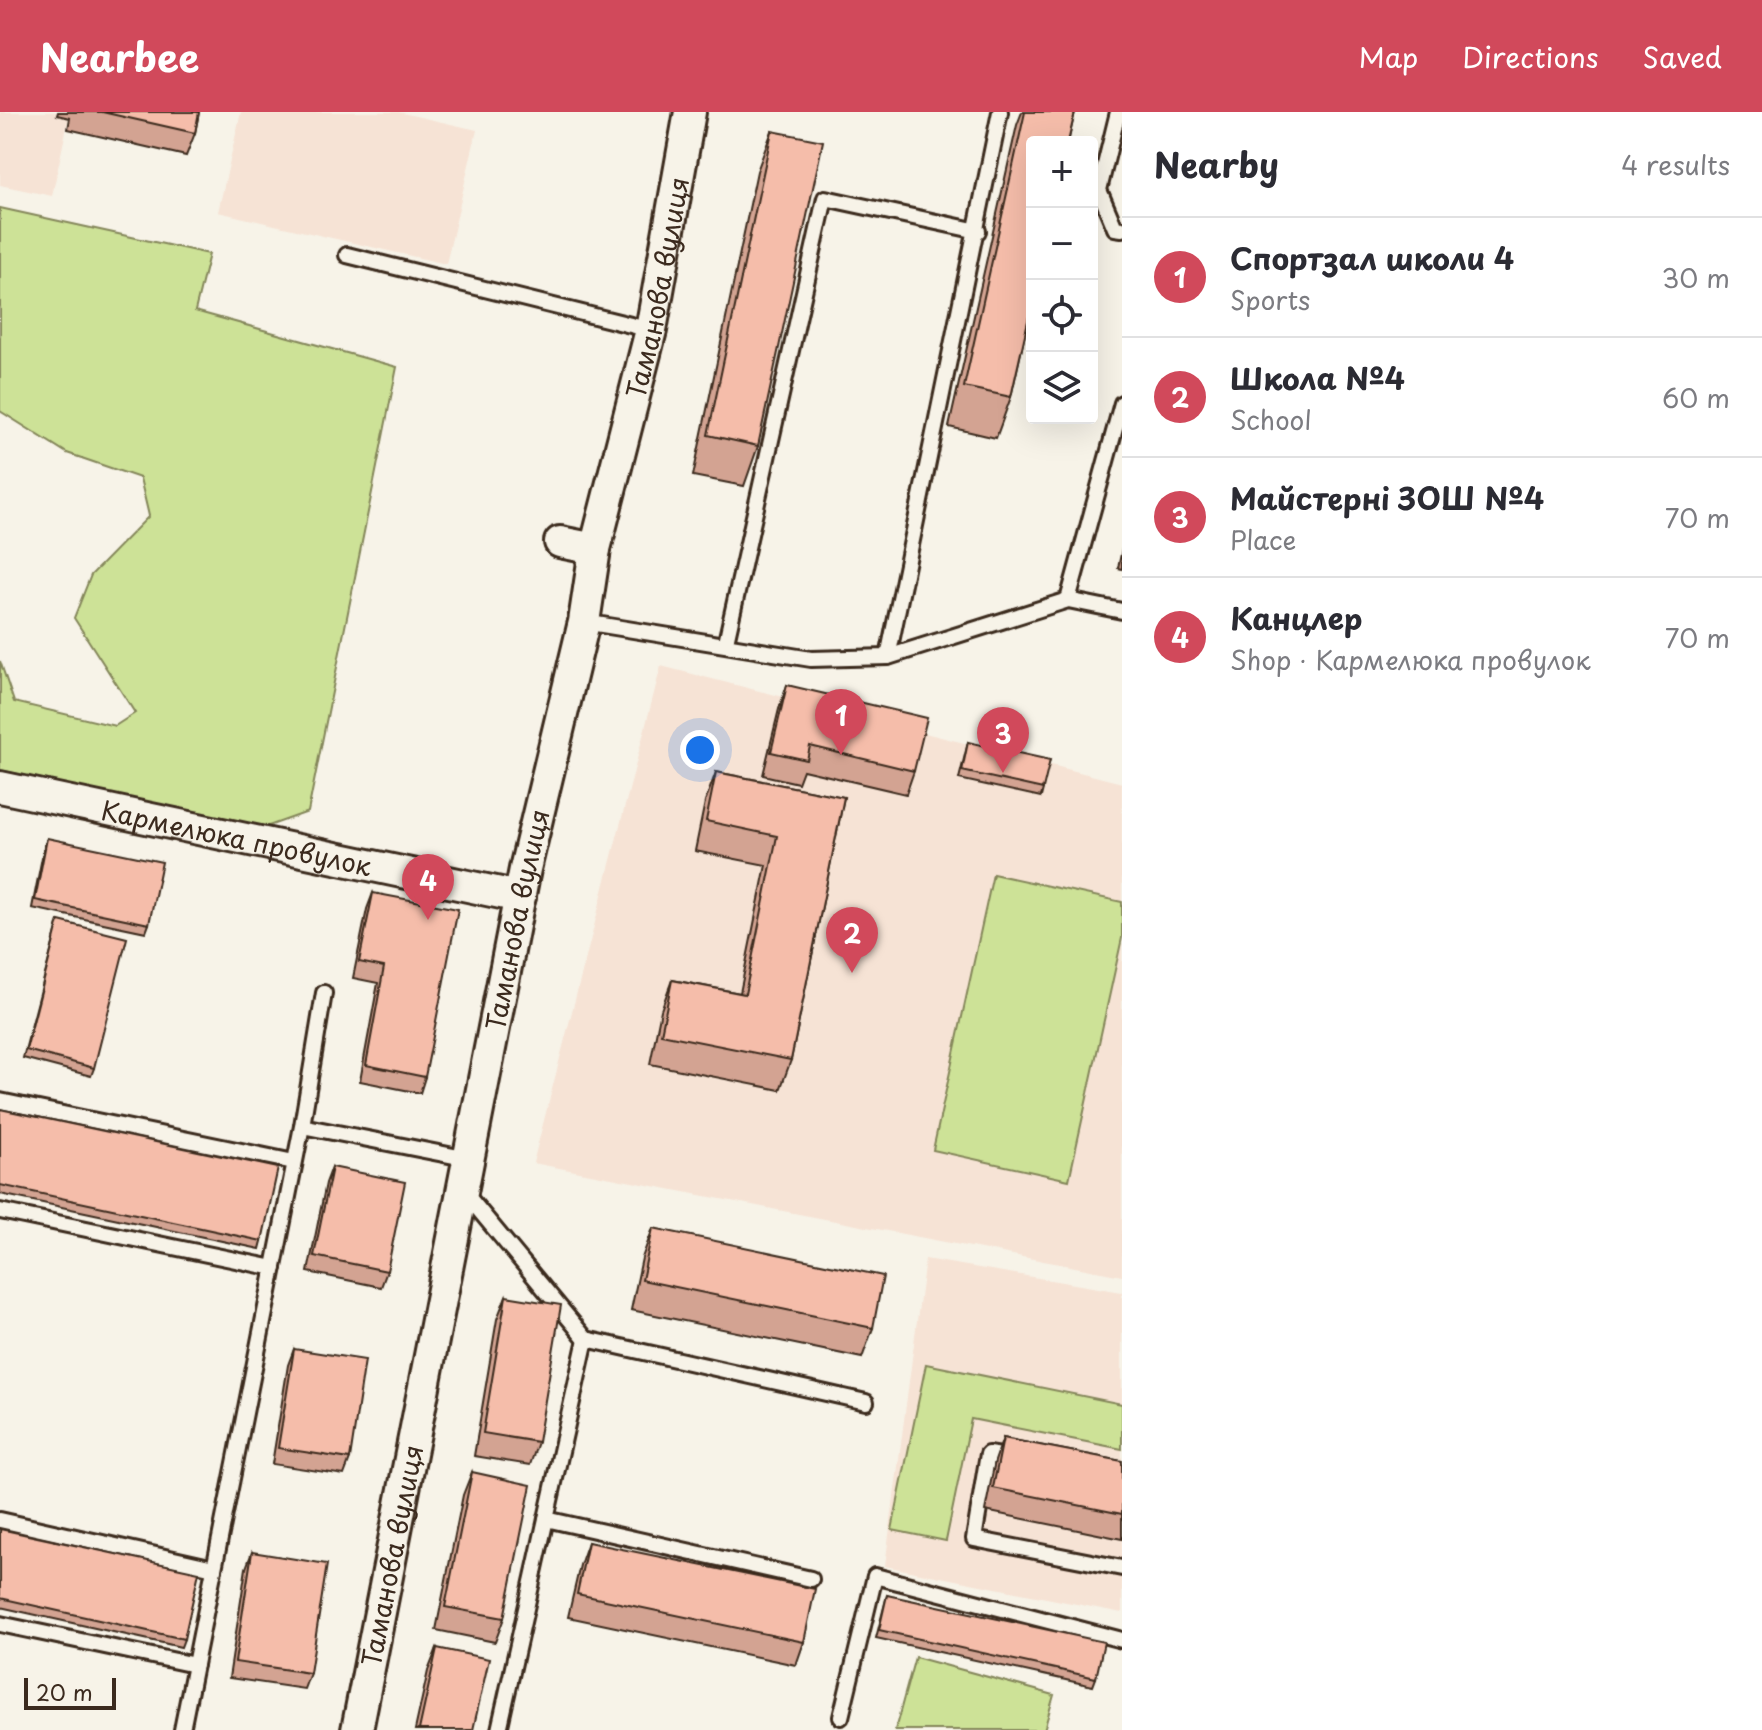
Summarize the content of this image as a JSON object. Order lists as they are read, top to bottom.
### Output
{
  "streets": {
    "street": ["Таманова вулиця", "Кармелюка провулок"]
  },
  "crossings": [
    ["Таманова вулиця", "Кармелюка провулок"]
  ],
  "scale_bar": "20 m",
  "page": {
    "header": "Nearbee",
    "nav": ["Map", "Directions", "Saved"],
    "heading": ["Nearby", "4 results"],
    "map_buttons": ["+", "−"],
    "list": [
      {
        "mark": "1",
        "name": "Спортзал школи 4",
        "note": "Sports",
        "value": "30 m"
      },
      {
        "mark": "2",
        "name": "Школа №4",
        "note": "School",
        "value": "60 m"
      },
      {
        "mark": "3",
        "name": "Майстерні ЗОШ №4",
        "note": "Place",
        "value": "70 m"
      },
      {
        "mark": "4",
        "name": "Канцлер",
        "note": "Shop · Кармелюка провулок",
        "value": "70 m"
      }
    ],
    "pins": [
      "1",
      "3",
      "4",
      "2"
    ],
    "scale": "20 m"
  }
}
